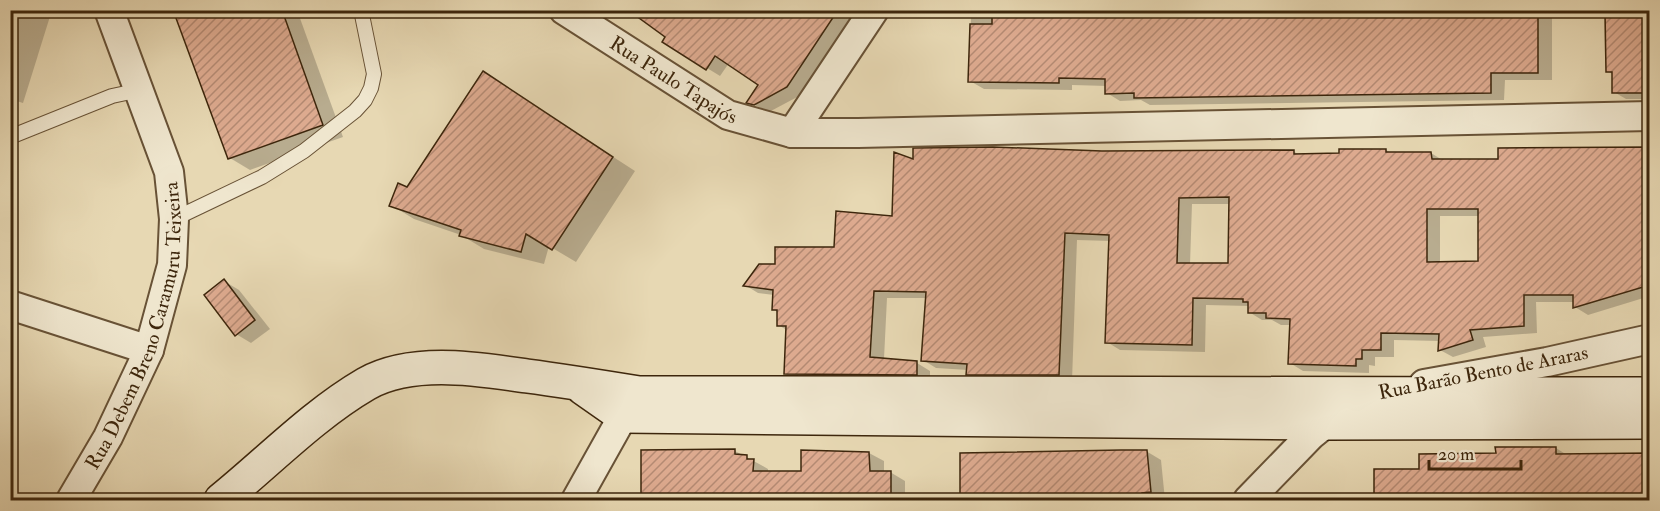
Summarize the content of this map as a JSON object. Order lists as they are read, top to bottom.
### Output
{
  "streets": {
    "street": ["Rua Paulo Tapajós", "Rua Debem Breno Caramuru Teixeira", "Rua Barão Bento de Araras"]
  },
  "scale_bar": "20 m"
}
